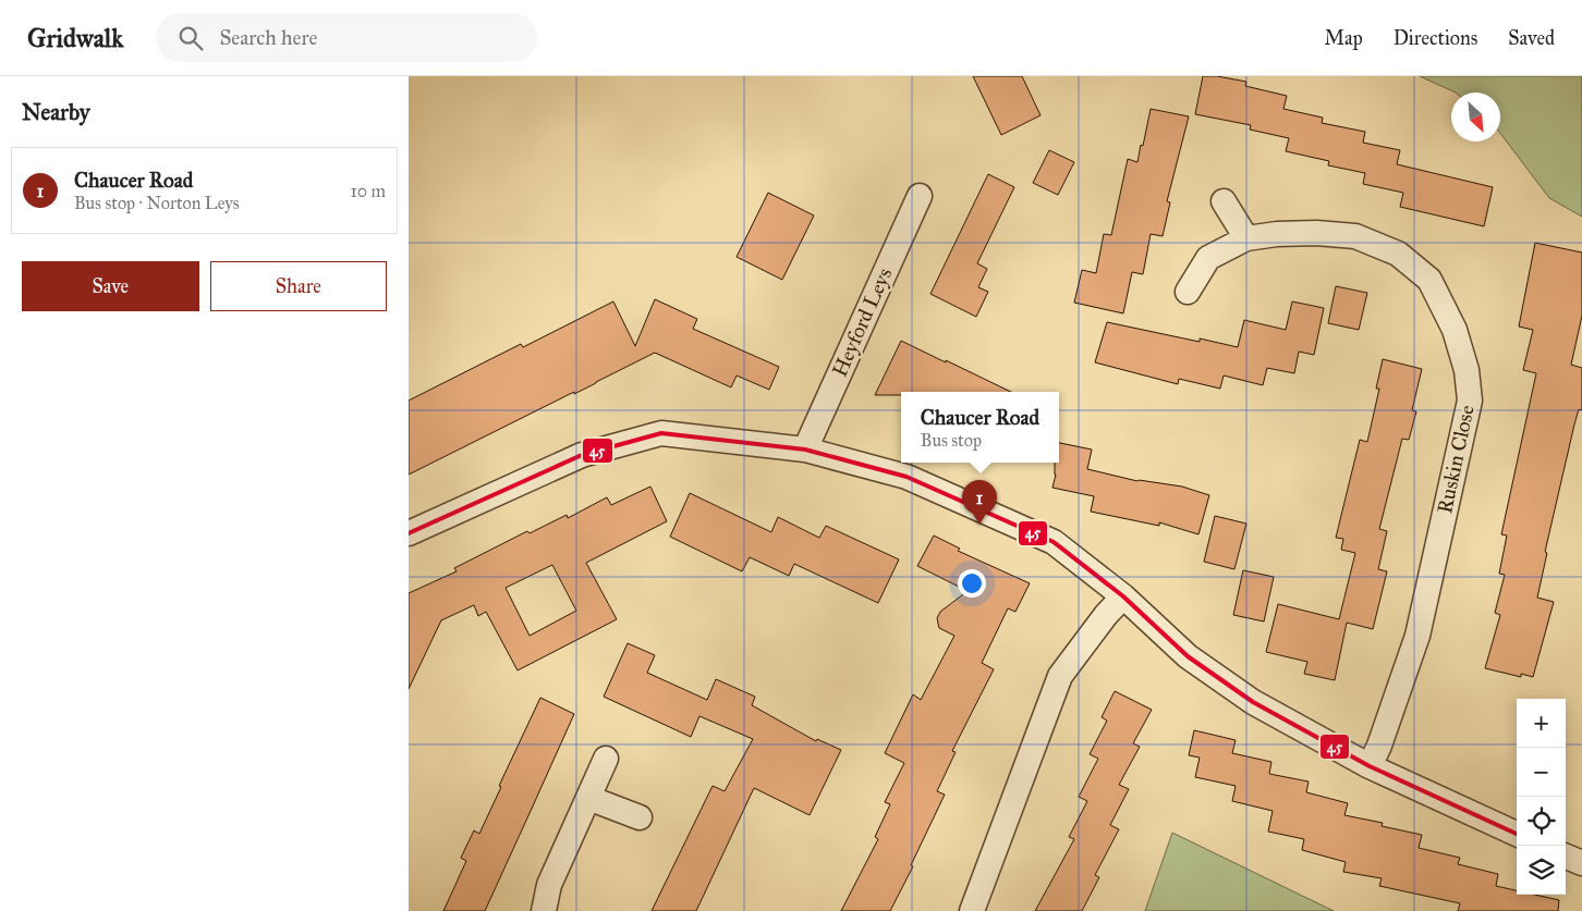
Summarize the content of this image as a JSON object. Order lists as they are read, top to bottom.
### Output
{
  "streets": {
    "street": ["Heyford Leys", "Ruskin Close"]
  },
  "lines": ["transit line 45"],
  "north": "bottom right",
  "page": {
    "header": "Gridwalk",
    "search": "Search here",
    "nav": ["Map", "Directions", "Saved"],
    "heading": "Nearby",
    "list": [
      {
        "mark": "1",
        "name": "Chaucer Road",
        "note": "Bus stop · Norton Leys",
        "value": "10 m"
      }
    ],
    "buttons": ["Save", "Share"],
    "popup": ["Chaucer Road", "Bus stop"],
    "pins": "1",
    "map_buttons": ["+", "−"]
  }
}
